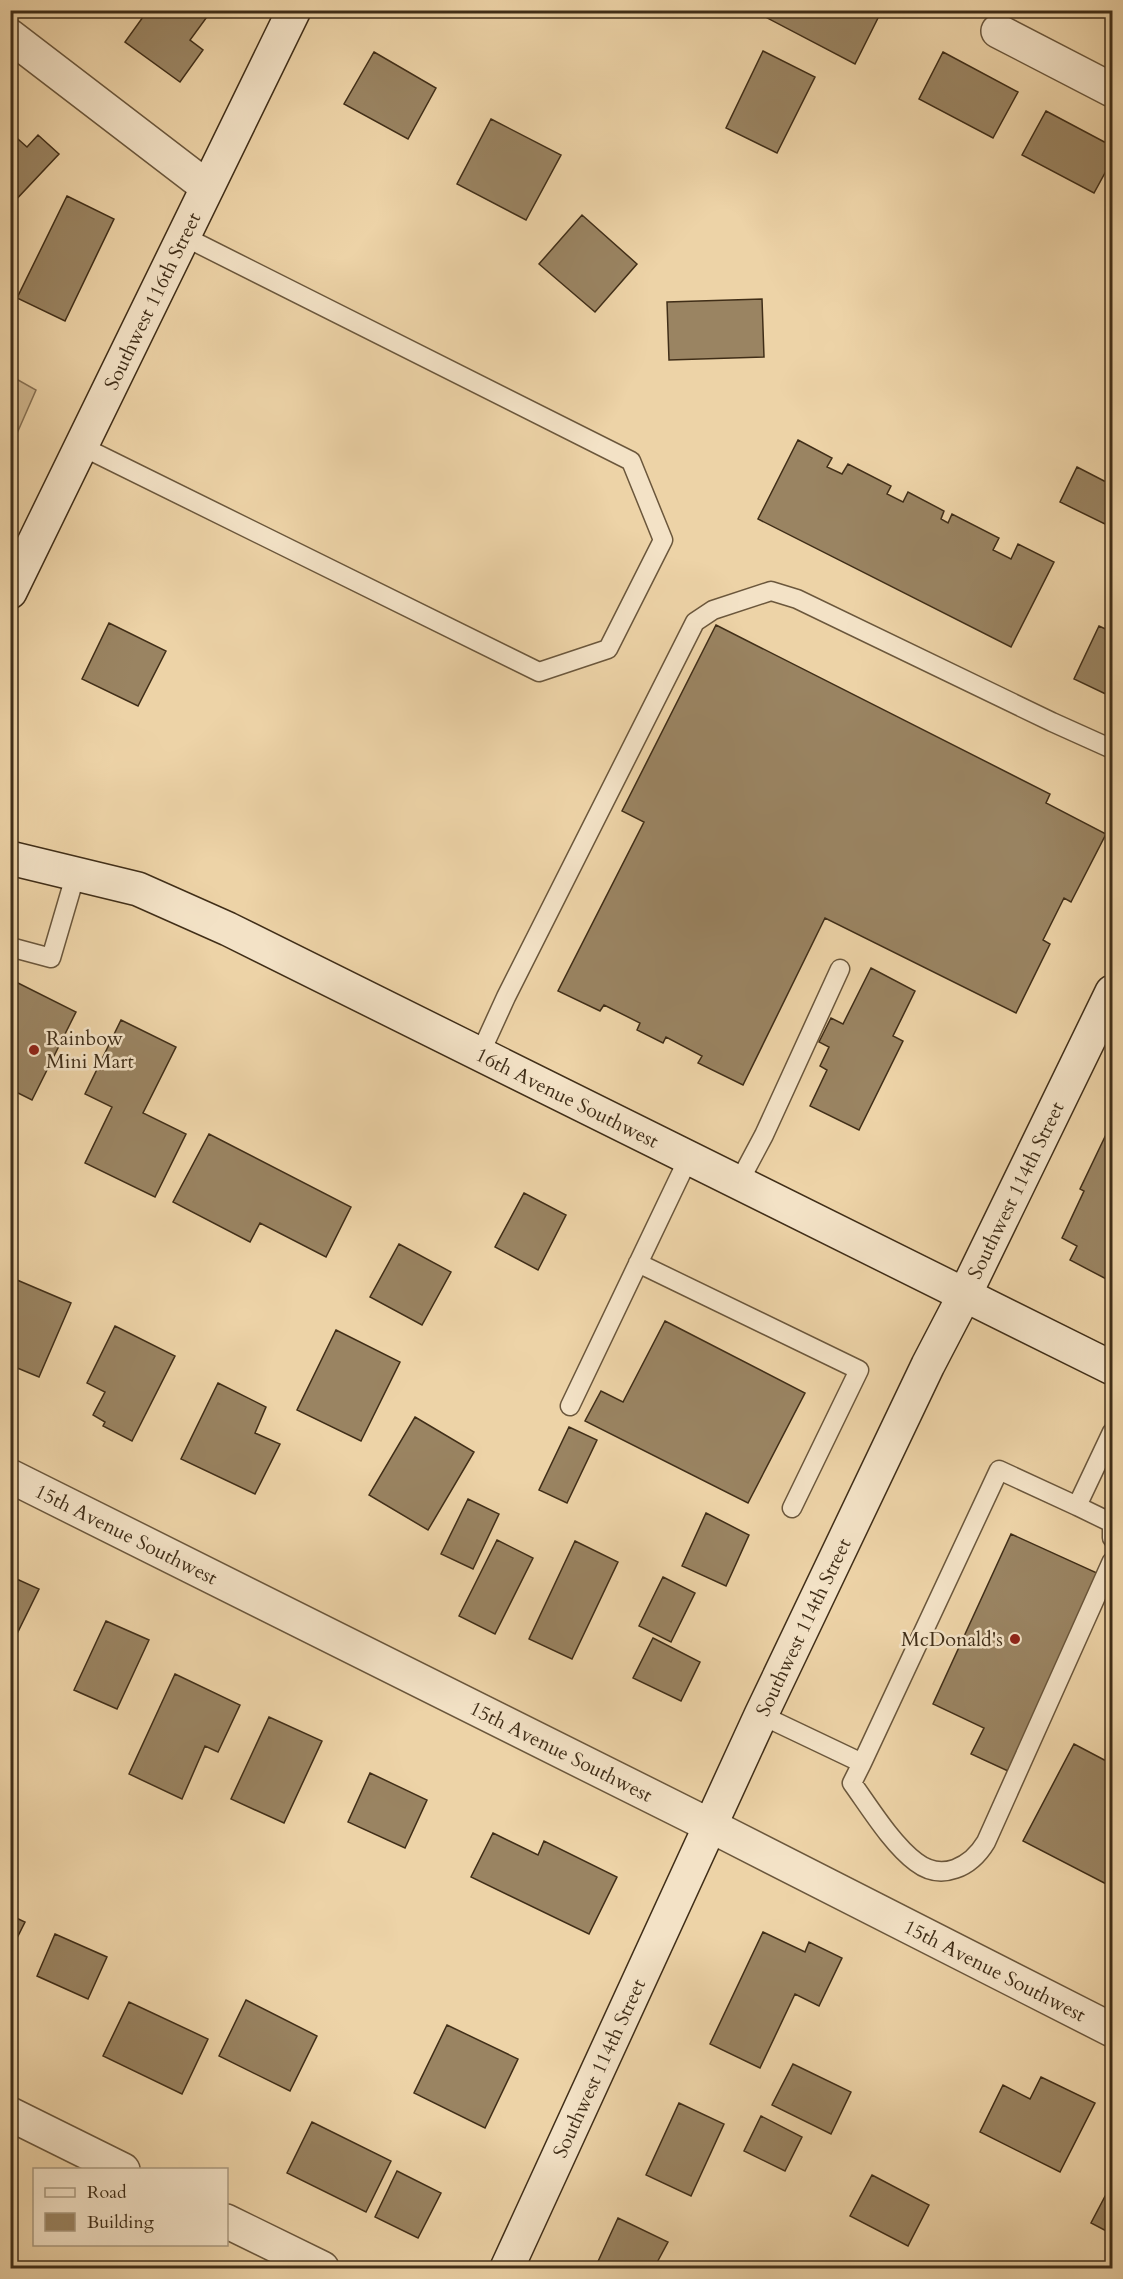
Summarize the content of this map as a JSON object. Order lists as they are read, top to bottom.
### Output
{
  "streets": {
    "street": [
      "Southwest 116th Street",
      "16th Avenue Southwest",
      "Southwest 114th Street",
      "15th Avenue Southwest"
    ]
  },
  "crossings": [
    ["16th Avenue Southwest", "Southwest 114th Street"],
    ["Southwest 114th Street", "15th Avenue Southwest"]
  ],
  "places": ["Rainbow Mini Mart", "McDonald's"],
  "legend": ["Road", "Building"]
}
